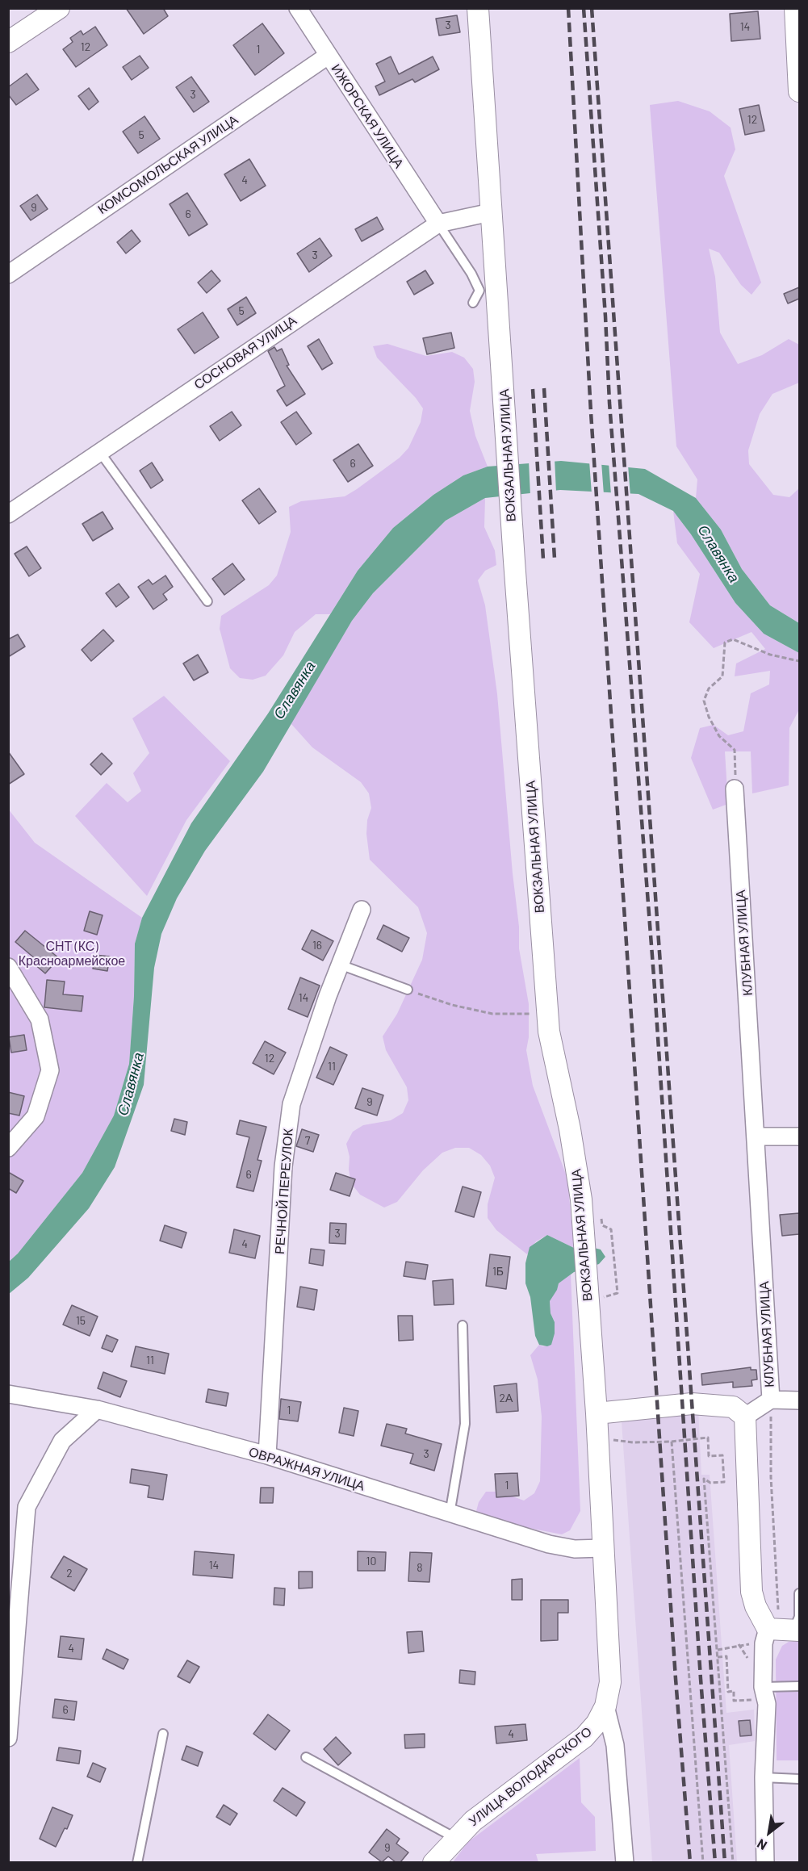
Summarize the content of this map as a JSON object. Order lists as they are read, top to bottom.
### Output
{
  "streets": {
    "street": [
      "ИЖОРСКАЯ УЛИЦА",
      "КОМСОМОЛЬСКАЯ УЛИЦА",
      "СОСНОВАЯ УЛИЦА",
      "ВОКЗАЛЬНАЯ УЛИЦА",
      "КЛУБНАЯ УЛИЦА",
      "РЕЧНОЙ ПЕРЕУЛОК",
      "ОВРАЖНАЯ УЛИЦА",
      "УЛИЦА ВОЛОДАРСКОГО"
    ]
  },
  "crossings": [
    ["ИЖОРСКАЯ УЛИЦА", "КОМСОМОЛЬСКАЯ УЛИЦА"],
    ["ИЖОРСКАЯ УЛИЦА", "СОСНОВАЯ УЛИЦА"],
    ["СОСНОВАЯ УЛИЦА", "ВОКЗАЛЬНАЯ УЛИЦА"],
    ["ВОКЗАЛЬНАЯ УЛИЦА", "ОВРАЖНАЯ УЛИЦА"],
    ["ВОКЗАЛЬНАЯ УЛИЦА", "УЛИЦА ВОЛОДАРСКОГО"],
    ["РЕЧНОЙ ПЕРЕУЛОК", "ОВРАЖНАЯ УЛИЦА"]
  ],
  "water": ["Славянка"],
  "parks": ["СНТ (КС) Красноармейское"],
  "house_numbers": [
    "3",
    "14",
    "12",
    "1",
    "3",
    "12",
    "5",
    "4",
    "9",
    "6",
    "3",
    "5",
    "6",
    "16",
    "14",
    "12",
    "11",
    "9",
    "7",
    "6",
    "3",
    "4",
    "1Б",
    "15",
    "11",
    "2А",
    "1",
    "3",
    "1",
    "10",
    "14",
    "8",
    "2",
    "4",
    "6",
    "4",
    "9"
  ],
  "north": "bottom left"
}
